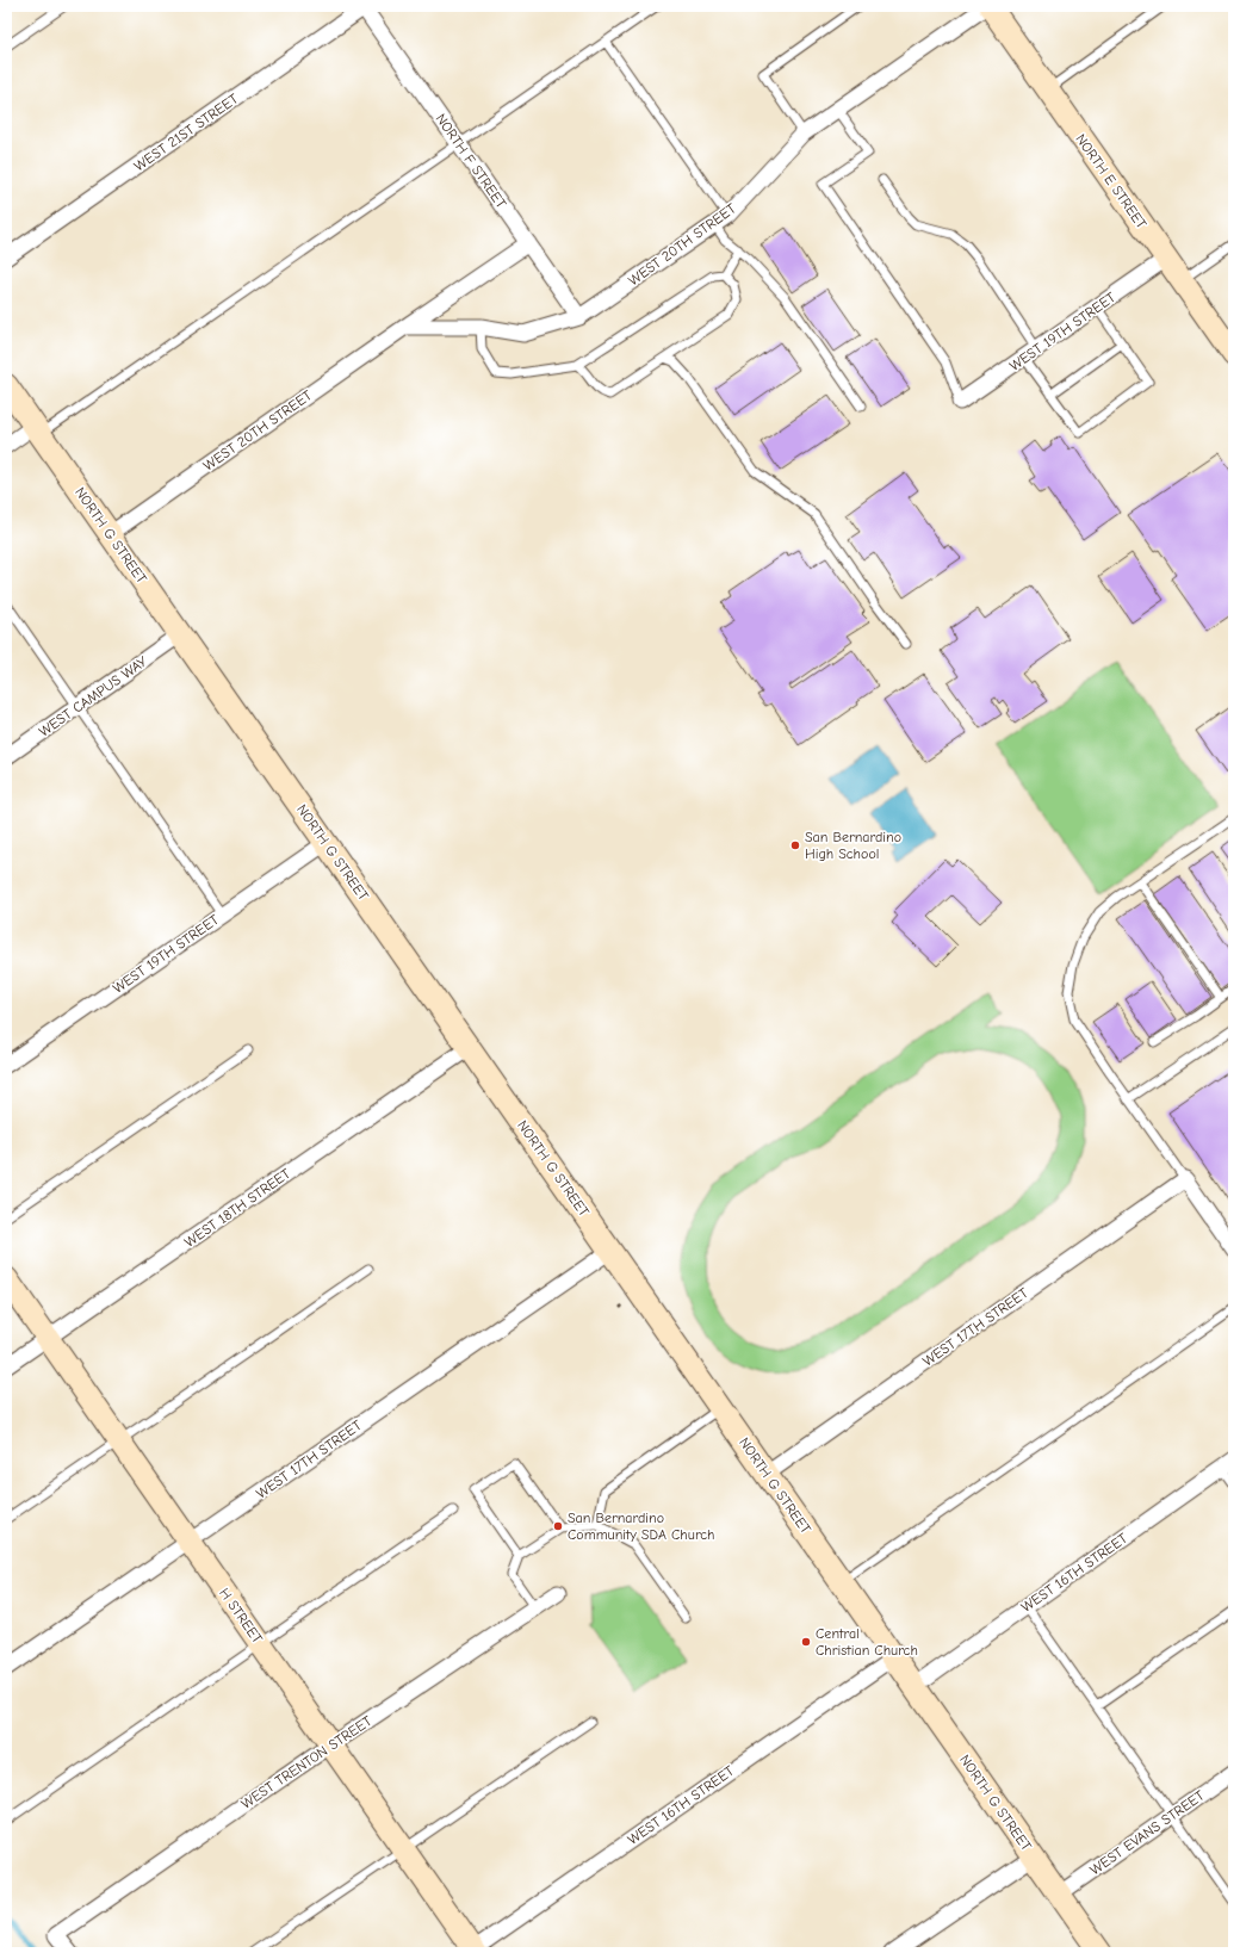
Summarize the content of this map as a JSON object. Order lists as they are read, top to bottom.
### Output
{
  "streets": {
    "street": [
      "WEST 21ST STREET",
      "NORTH F STREET",
      "NORTH E STREET",
      "WEST 20TH STREET",
      "WEST 19TH STREET",
      "NORTH G STREET",
      "WEST CAMPUS WAY",
      "WEST 18TH STREET",
      "WEST 17TH STREET",
      "WEST 16TH STREET",
      "H STREET",
      "WEST TRENTON STREET",
      "WEST EVANS STREET"
    ]
  },
  "crossings": [
    ["WEST 21ST STREET", "NORTH F STREET"],
    ["NORTH F STREET", "WEST 20TH STREET"],
    ["NORTH E STREET", "WEST 20TH STREET"],
    ["NORTH E STREET", "WEST 19TH STREET"],
    ["WEST 20TH STREET", "NORTH G STREET"],
    ["WEST 19TH STREET", "NORTH G STREET"],
    ["NORTH G STREET", "WEST CAMPUS WAY"],
    ["NORTH G STREET", "WEST 18TH STREET"],
    ["NORTH G STREET", "WEST 17TH STREET"],
    ["NORTH G STREET", "WEST 16TH STREET"],
    ["NORTH G STREET", "WEST EVANS STREET"],
    ["WEST 18TH STREET", "H STREET"],
    ["WEST 17TH STREET", "H STREET"],
    ["WEST 16TH STREET", "H STREET"],
    ["H STREET", "WEST TRENTON STREET"]
  ],
  "places": ["San Bernardino High School", "San Bernardino Community SDA Church", "Central Christian Church"]
}
